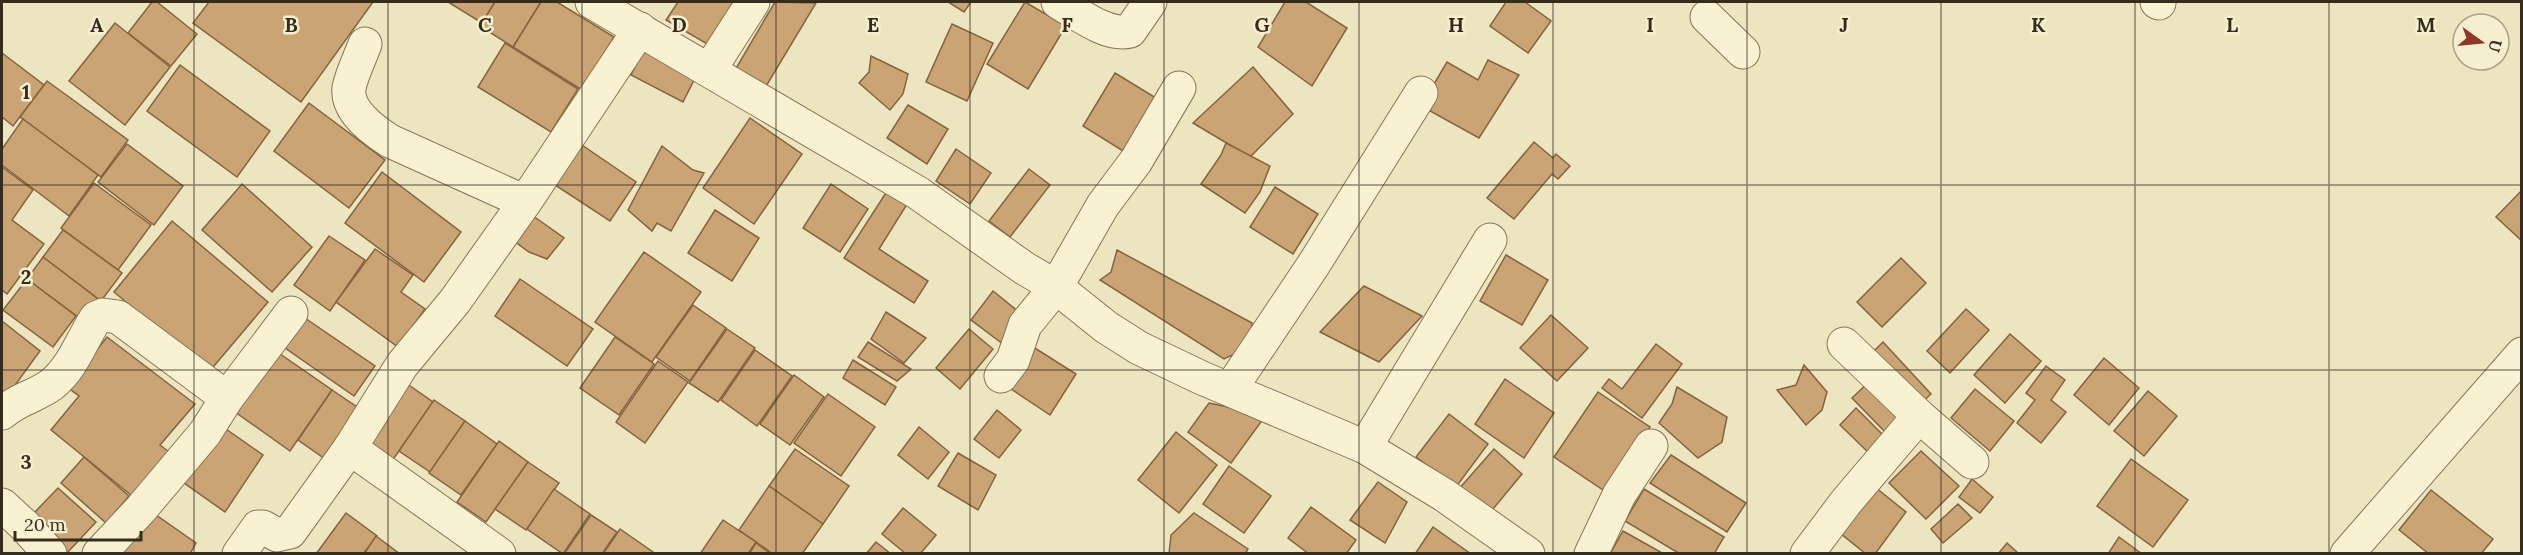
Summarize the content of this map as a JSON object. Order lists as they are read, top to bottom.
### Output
{
  "scale_bar": "20 m",
  "north": "right",
  "grid": {
    "columns": [
      "A",
      "B",
      "C",
      "D",
      "E",
      "F",
      "G",
      "H",
      "I",
      "J",
      "K",
      "L",
      "M"
    ],
    "rows": ["1", "2", "3"]
  }
}
